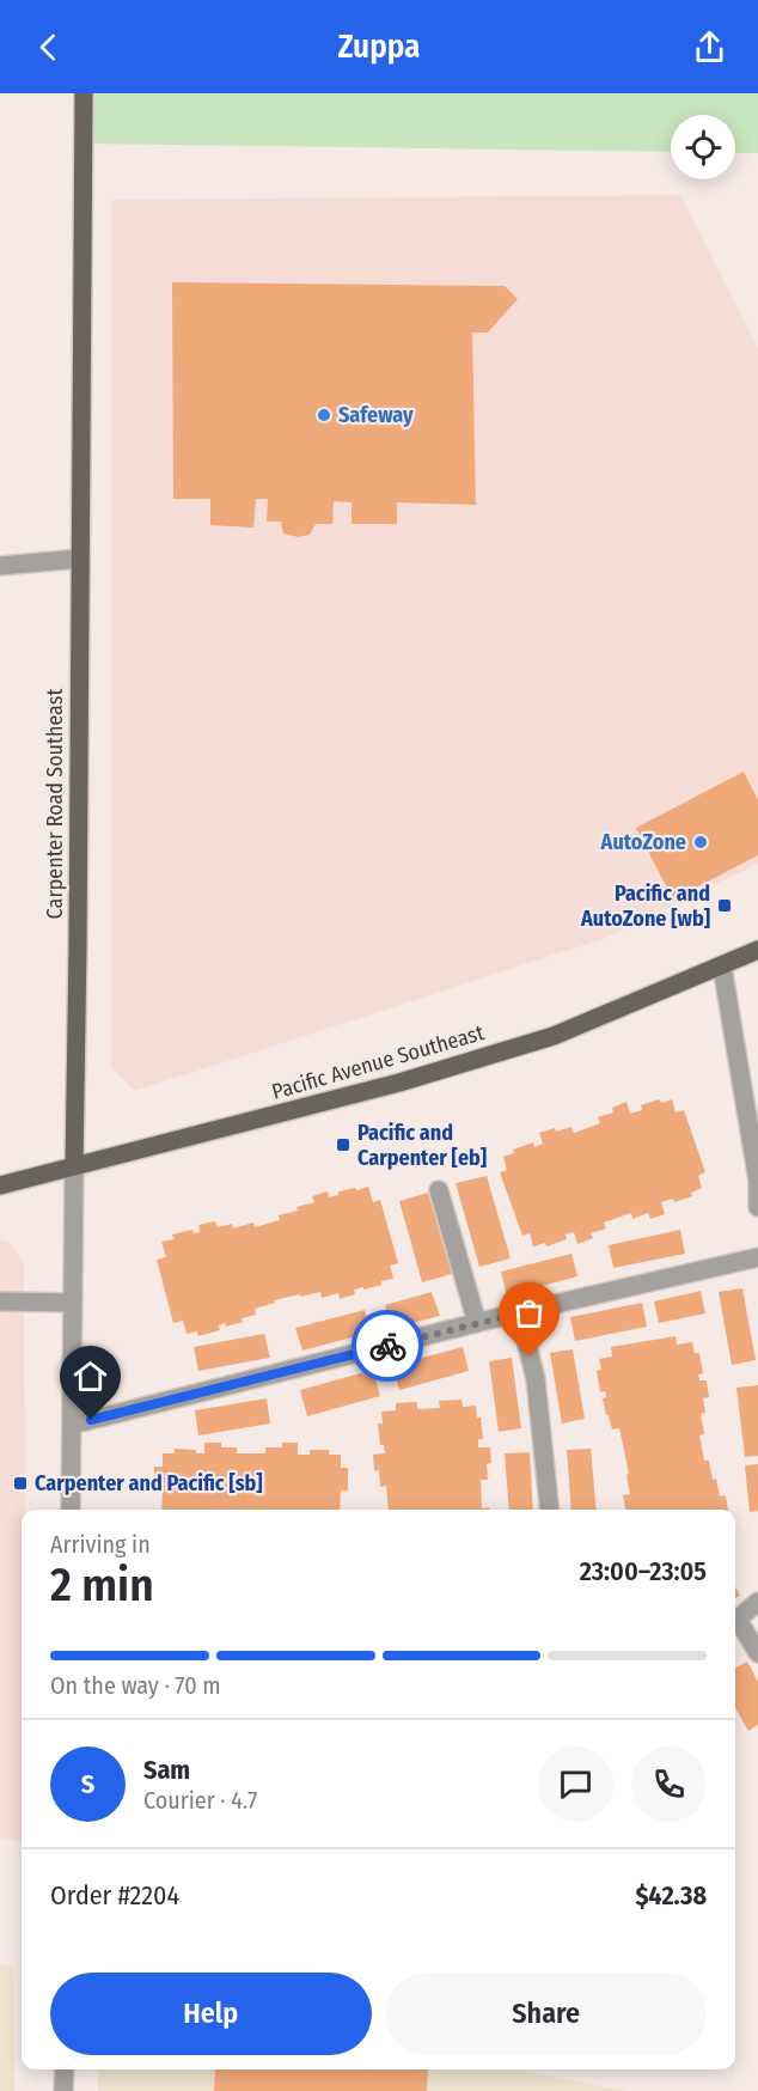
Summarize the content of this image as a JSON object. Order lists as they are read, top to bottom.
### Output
{
  "streets": {
    "main road": ["Carpenter Road Southeast", "Pacific Avenue Southeast"]
  },
  "crossings": [
    ["Carpenter Road Southeast", "Pacific Avenue Southeast"]
  ],
  "places": {
    "other": ["Safeway", "AutoZone"],
    "transit": ["Pacific and AutoZone [wb]", "Pacific and Carpenter [eb]", "Carpenter and Pacific [sb]"]
  },
  "page": {
    "header": "Zuppa",
    "heading": ["2 min", "Arriving in", "23:00–23:05"],
    "panel": [
      "Sam",
      "Courier · 4.7",
      "Order #2204",
      "$42.38"
    ],
    "bar": "On the way · 70 m",
    "round": "S",
    "buttons": ["Help", "Share"]
  }
}
